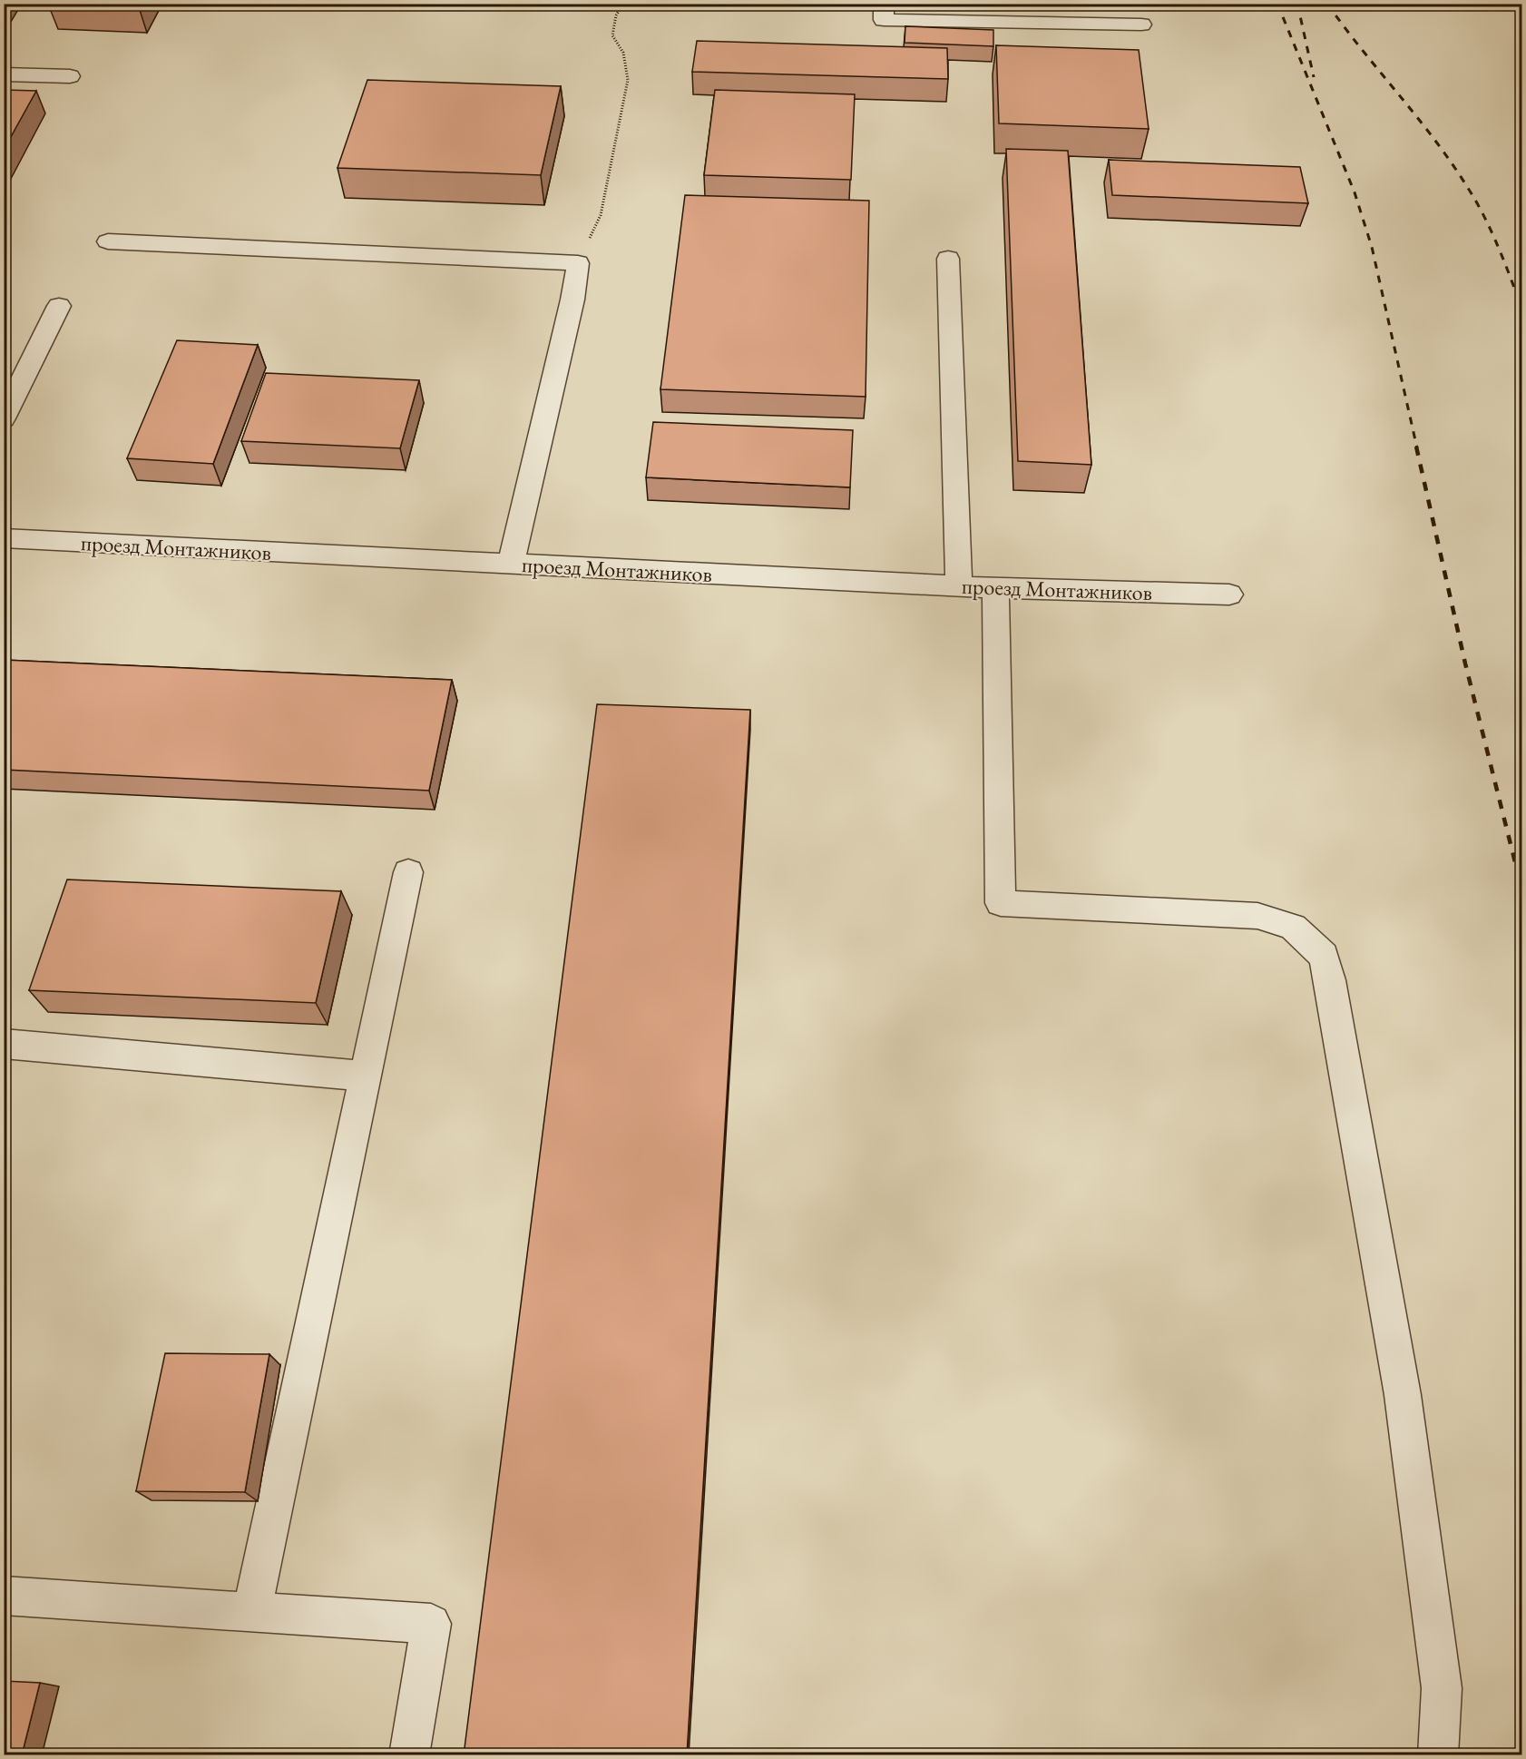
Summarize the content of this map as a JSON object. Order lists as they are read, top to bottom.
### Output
{
  "streets": {
    "street": ["проезд Монтажников"]
  }
}
